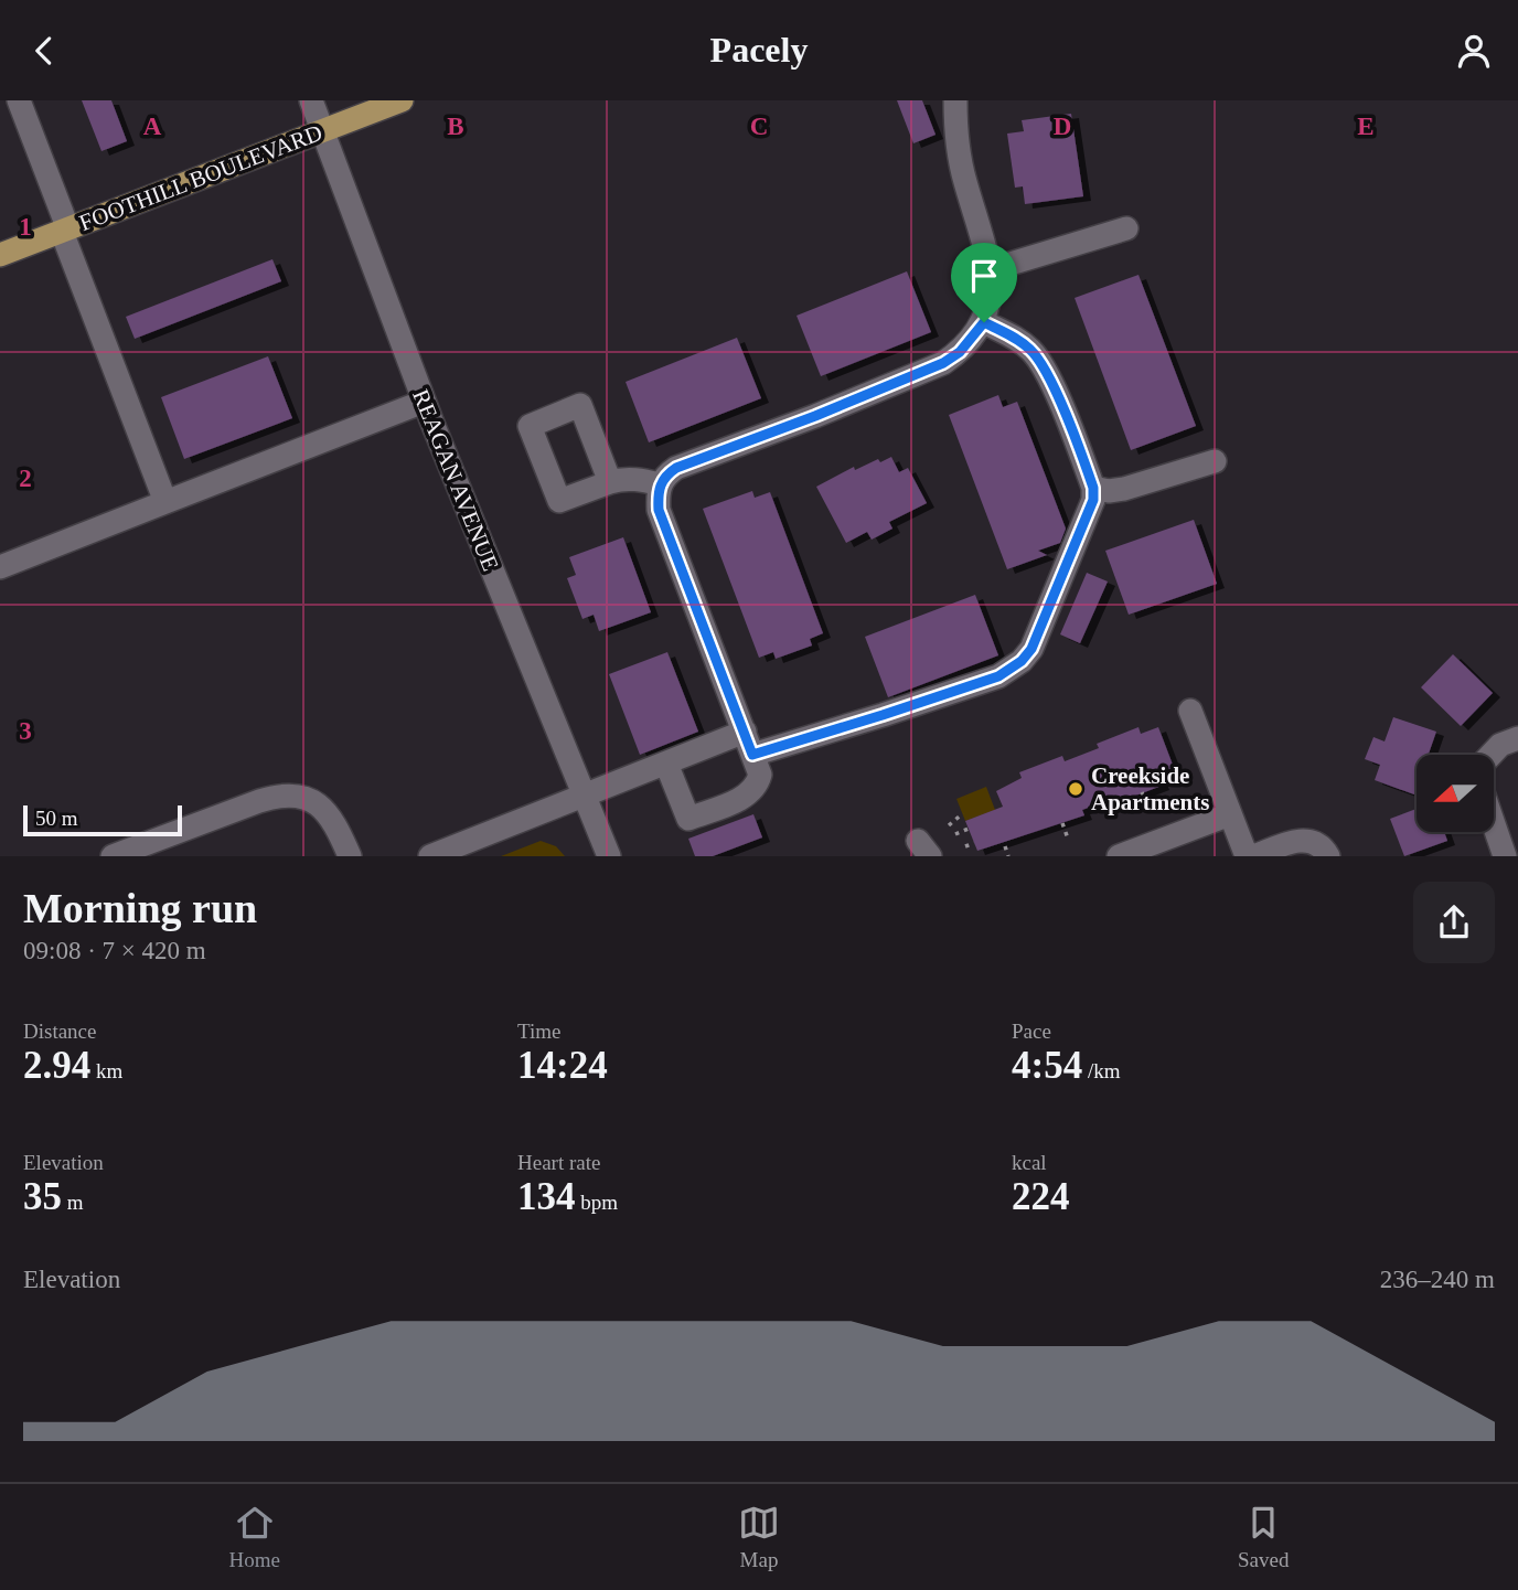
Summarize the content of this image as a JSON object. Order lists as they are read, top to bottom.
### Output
{
  "streets": {
    "main road": ["FOOTHILL BOULEVARD"],
    "street": ["REAGAN AVENUE"]
  },
  "crossings": [
    ["FOOTHILL BOULEVARD", "REAGAN AVENUE"]
  ],
  "places": ["Creekside Apartments"],
  "scale_bar": "50 m",
  "north": "left",
  "page": {
    "header": "Pacely",
    "scale": "50 m",
    "heading": ["Morning run", "09:08 · 7 × 420 m"],
    "stats": [
      ["Distance", "2.94 km"],
      ["Time", "14:24"],
      ["Pace", "4:54 /km"],
      ["Elevation", "35 m"],
      ["Heart rate", "134 bpm"],
      ["kcal", "224"]
    ],
    "chart": ["Elevation", "236–240 m"],
    "tabs": ["Home", "Map", "Saved"]
  },
  "grid": {
    "columns": [
      "A",
      "B",
      "C",
      "D",
      "E"
    ],
    "rows": ["1", "2", "3"]
  }
}
